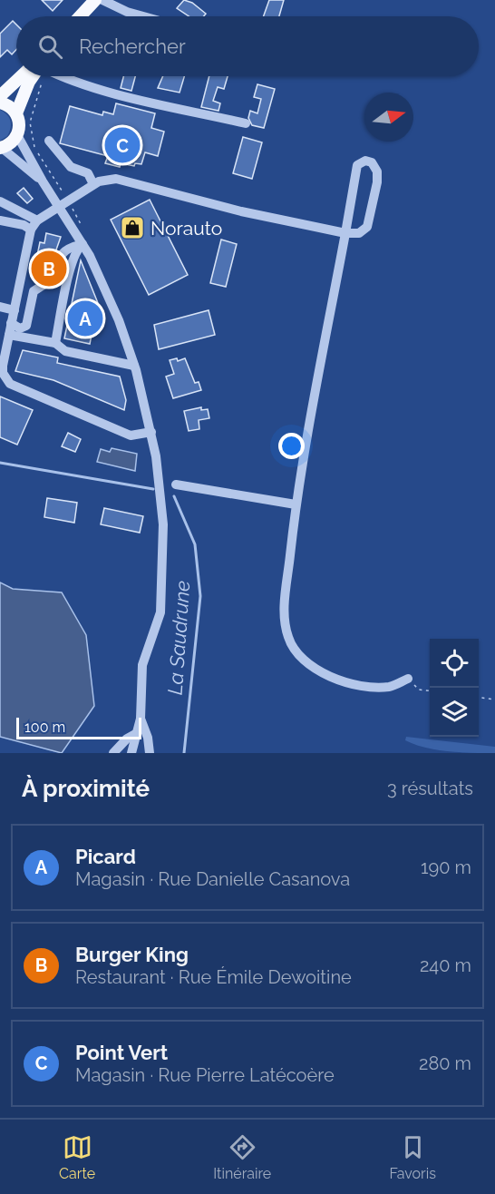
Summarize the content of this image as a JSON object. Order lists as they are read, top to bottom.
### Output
{
  "water": ["La Saudrune"],
  "places": {
    "shop": ["Norauto"]
  },
  "scale_bar": "100 m",
  "north": "right",
  "page": {
    "search": "Rechercher",
    "pins": ["C", "B", "A"],
    "scale": "100 m",
    "heading": ["À proximité", "3 résultats"],
    "list": [
      {
        "mark": "A",
        "name": "Picard",
        "note": "Magasin · Rue Danielle Casanova",
        "value": "190 m"
      },
      {
        "mark": "B",
        "name": "Burger King",
        "note": "Restaurant · Rue Émile Dewoitine",
        "value": "240 m"
      },
      {
        "mark": "C",
        "name": "Point Vert",
        "note": "Magasin · Rue Pierre Latécoère",
        "value": "280 m"
      }
    ],
    "nav": ["Carte", "Itinéraire", "Favoris"]
  }
}
